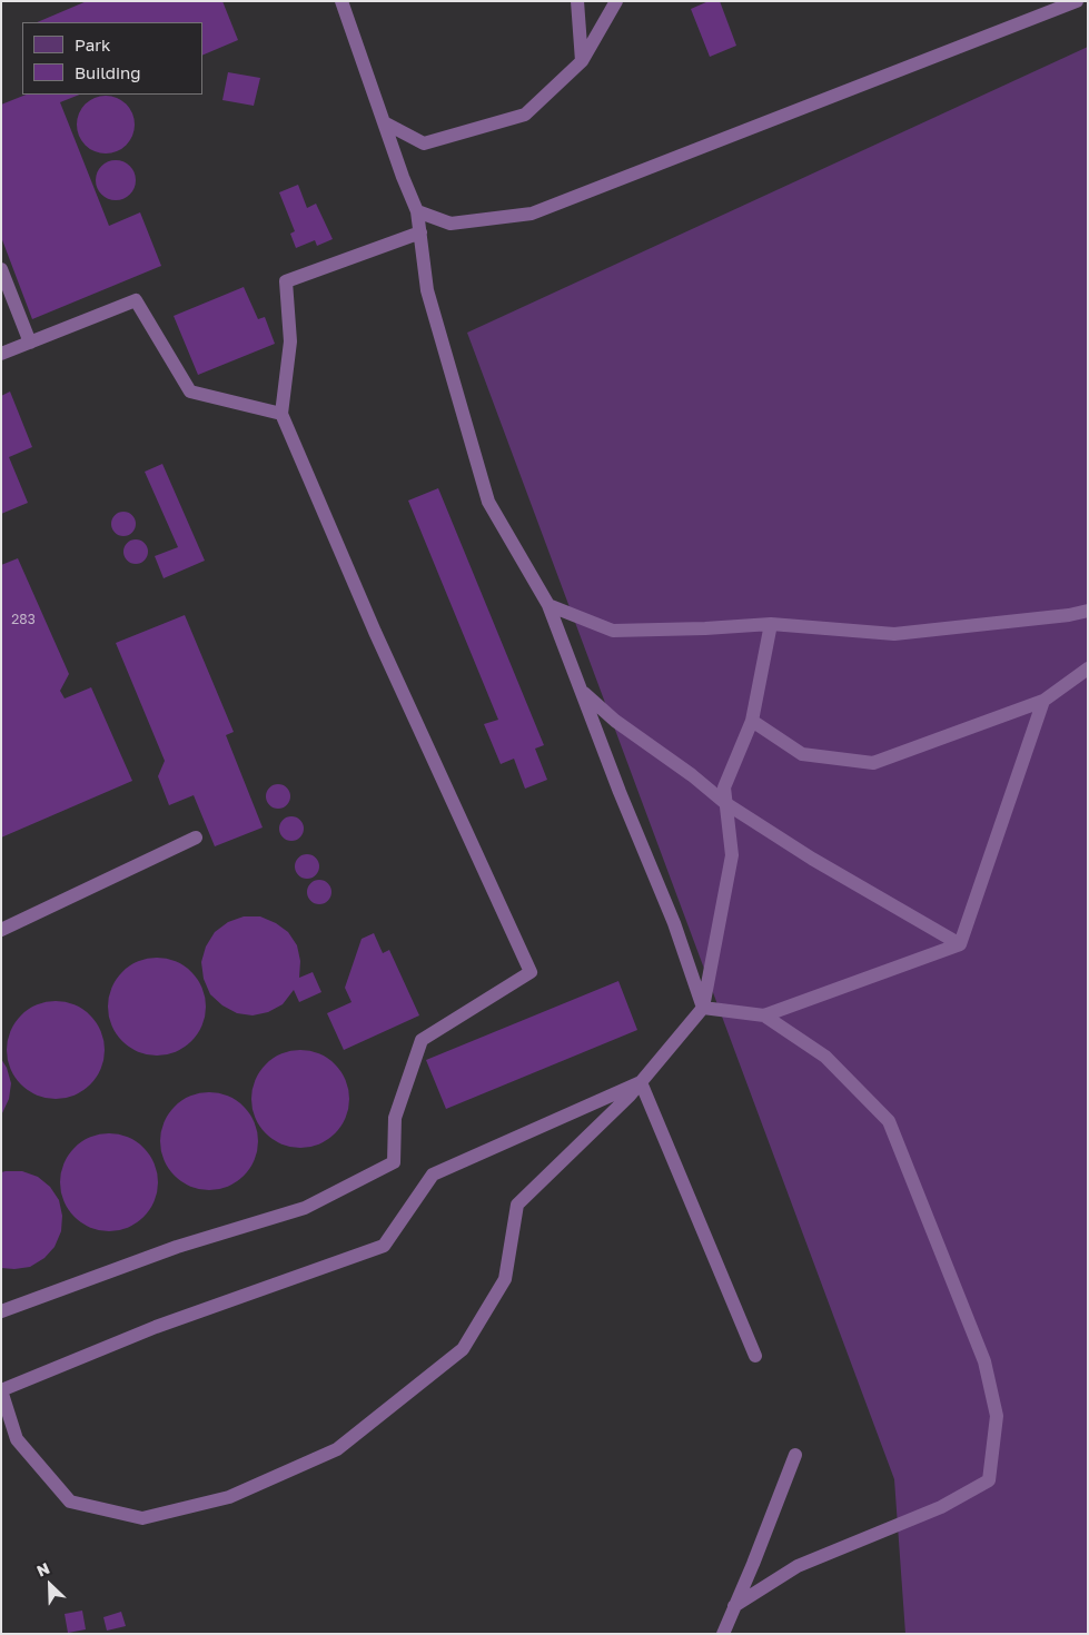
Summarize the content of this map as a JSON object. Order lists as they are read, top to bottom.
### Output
{
  "house_numbers": ["283"],
  "legend": ["Park", "Building"],
  "north": "top left"
}
